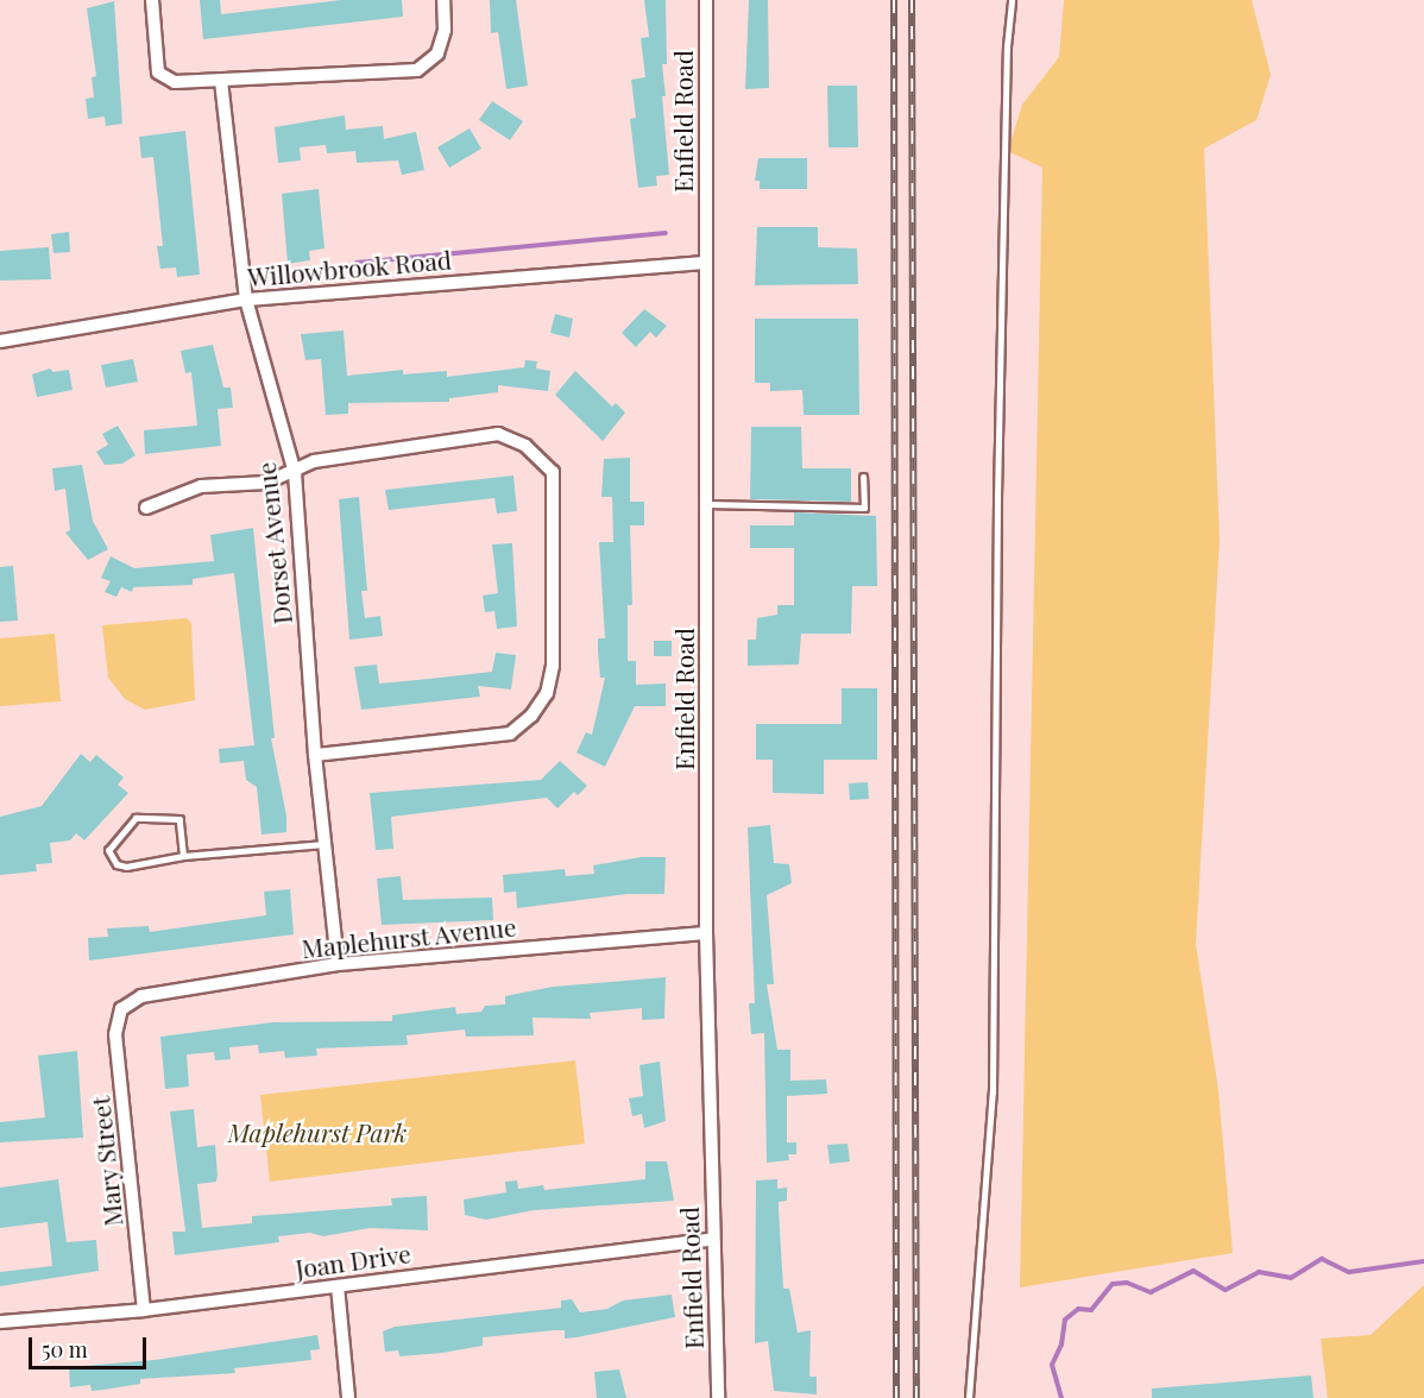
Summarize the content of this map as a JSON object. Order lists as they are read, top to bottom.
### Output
{
  "streets": {
    "street": [
      "Enfield Road",
      "Willowbrook Road",
      "Dorset Avenue",
      "Maplehurst Avenue",
      "Mary Street",
      "Joan Drive"
    ]
  },
  "crossings": [
    ["Enfield Road", "Willowbrook Road"],
    ["Enfield Road", "Maplehurst Avenue"],
    ["Enfield Road", "Joan Drive"],
    ["Willowbrook Road", "Dorset Avenue"],
    ["Dorset Avenue", "Maplehurst Avenue"],
    ["Maplehurst Avenue", "Mary Street"],
    ["Mary Street", "Joan Drive"]
  ],
  "parks": ["Maplehurst Park"],
  "scale_bar": "50 m"
}
